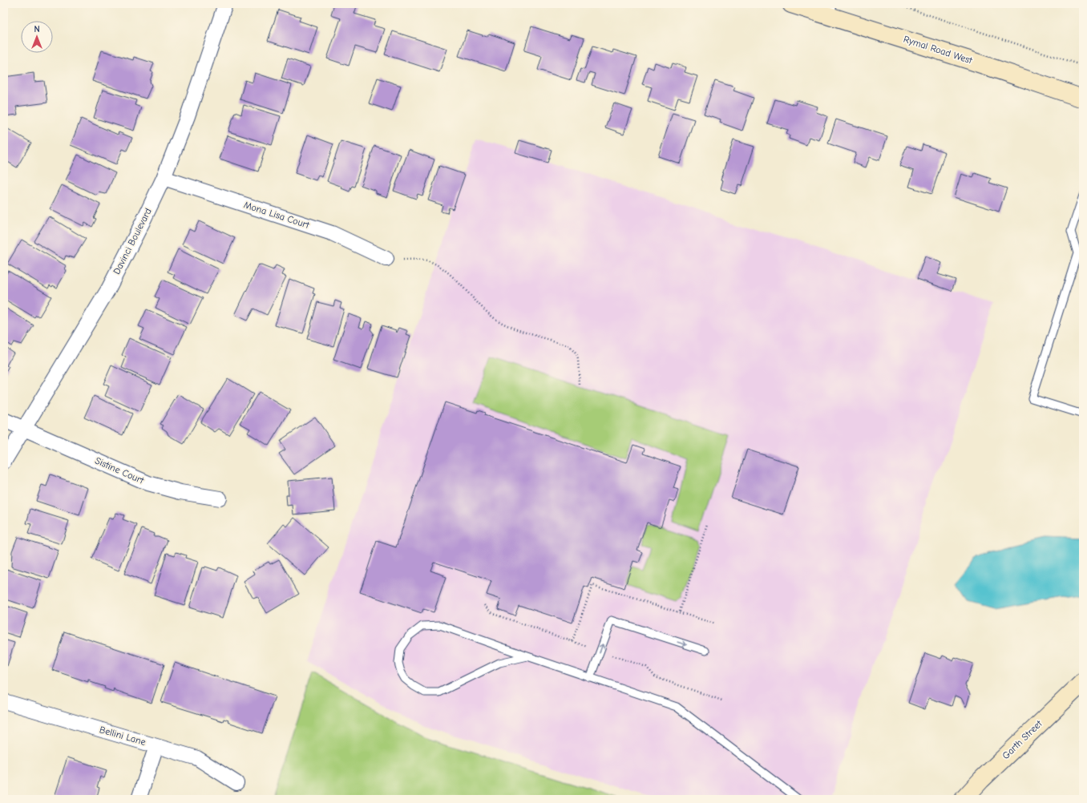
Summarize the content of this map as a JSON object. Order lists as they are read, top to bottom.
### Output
{
  "streets": {
    "main road": ["Rymal Road West", "Garth Street"],
    "street": [
      "Mona Lisa Court",
      "Davinci Boulevard",
      "Sistine Court",
      "Bellini Lane"
    ]
  },
  "crossings": [
    ["Mona Lisa Court", "Davinci Boulevard"],
    ["Davinci Boulevard", "Sistine Court"]
  ],
  "north": "top"
}
